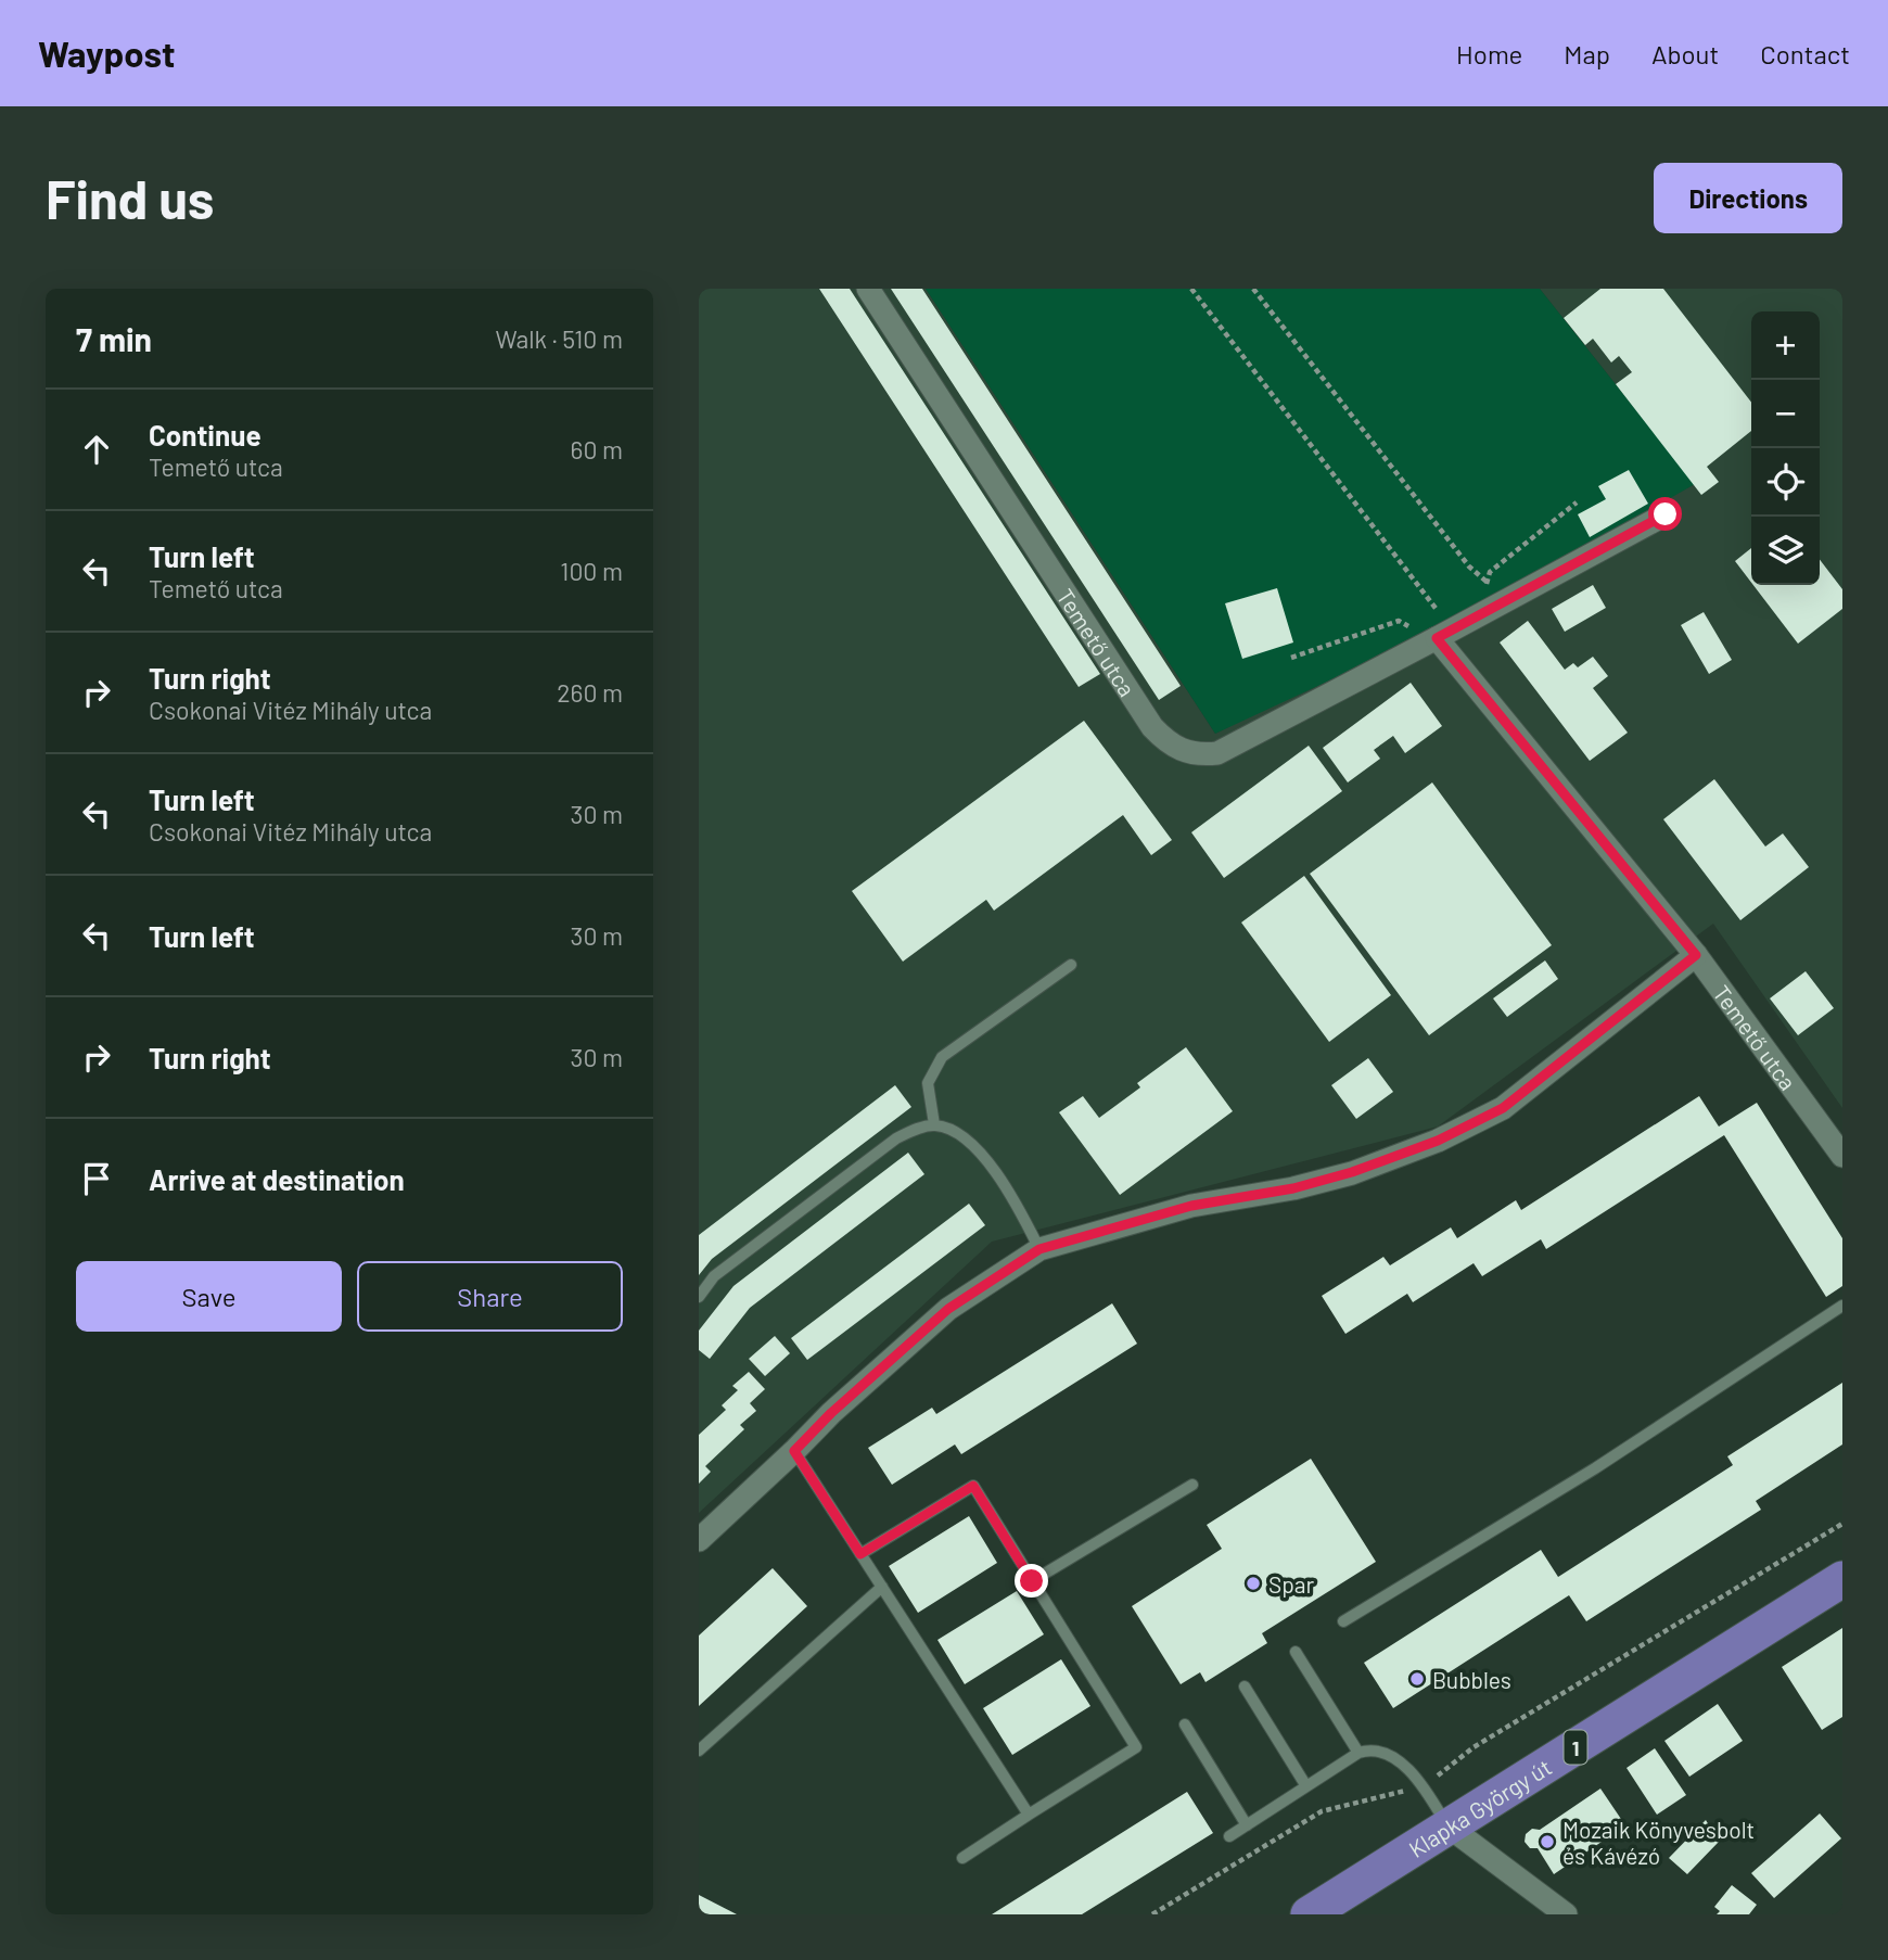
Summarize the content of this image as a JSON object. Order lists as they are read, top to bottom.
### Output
{
  "streets": {
    "main road": ["1", "Klapka György út"],
    "street": ["Temető utca"]
  },
  "places": ["Spar", "Bubbles", "Mozaik Könyvesbolt és Kávézó"],
  "page": {
    "header": "Waypost",
    "nav": [
      "Home",
      "Map",
      "About",
      "Contact"
    ],
    "buttons": [
      "Directions",
      ["Save", "Share"]
    ],
    "title": "Find us",
    "heading": ["7 min", "Walk · 510 m"],
    "map_buttons": ["+", "−"],
    "list": [
      ["Continue", "Temető utca", "60 m"],
      ["Turn left", "Temető utca", "100 m"],
      ["Turn right", "Csokonai Vitéz Mihály utca", "260 m"],
      ["Turn left", "Csokonai Vitéz Mihály utca", "30 m"],
      ["Turn left", "30 m"],
      ["Turn right", "30 m"],
      "Arrive at destination"
    ]
  }
}
